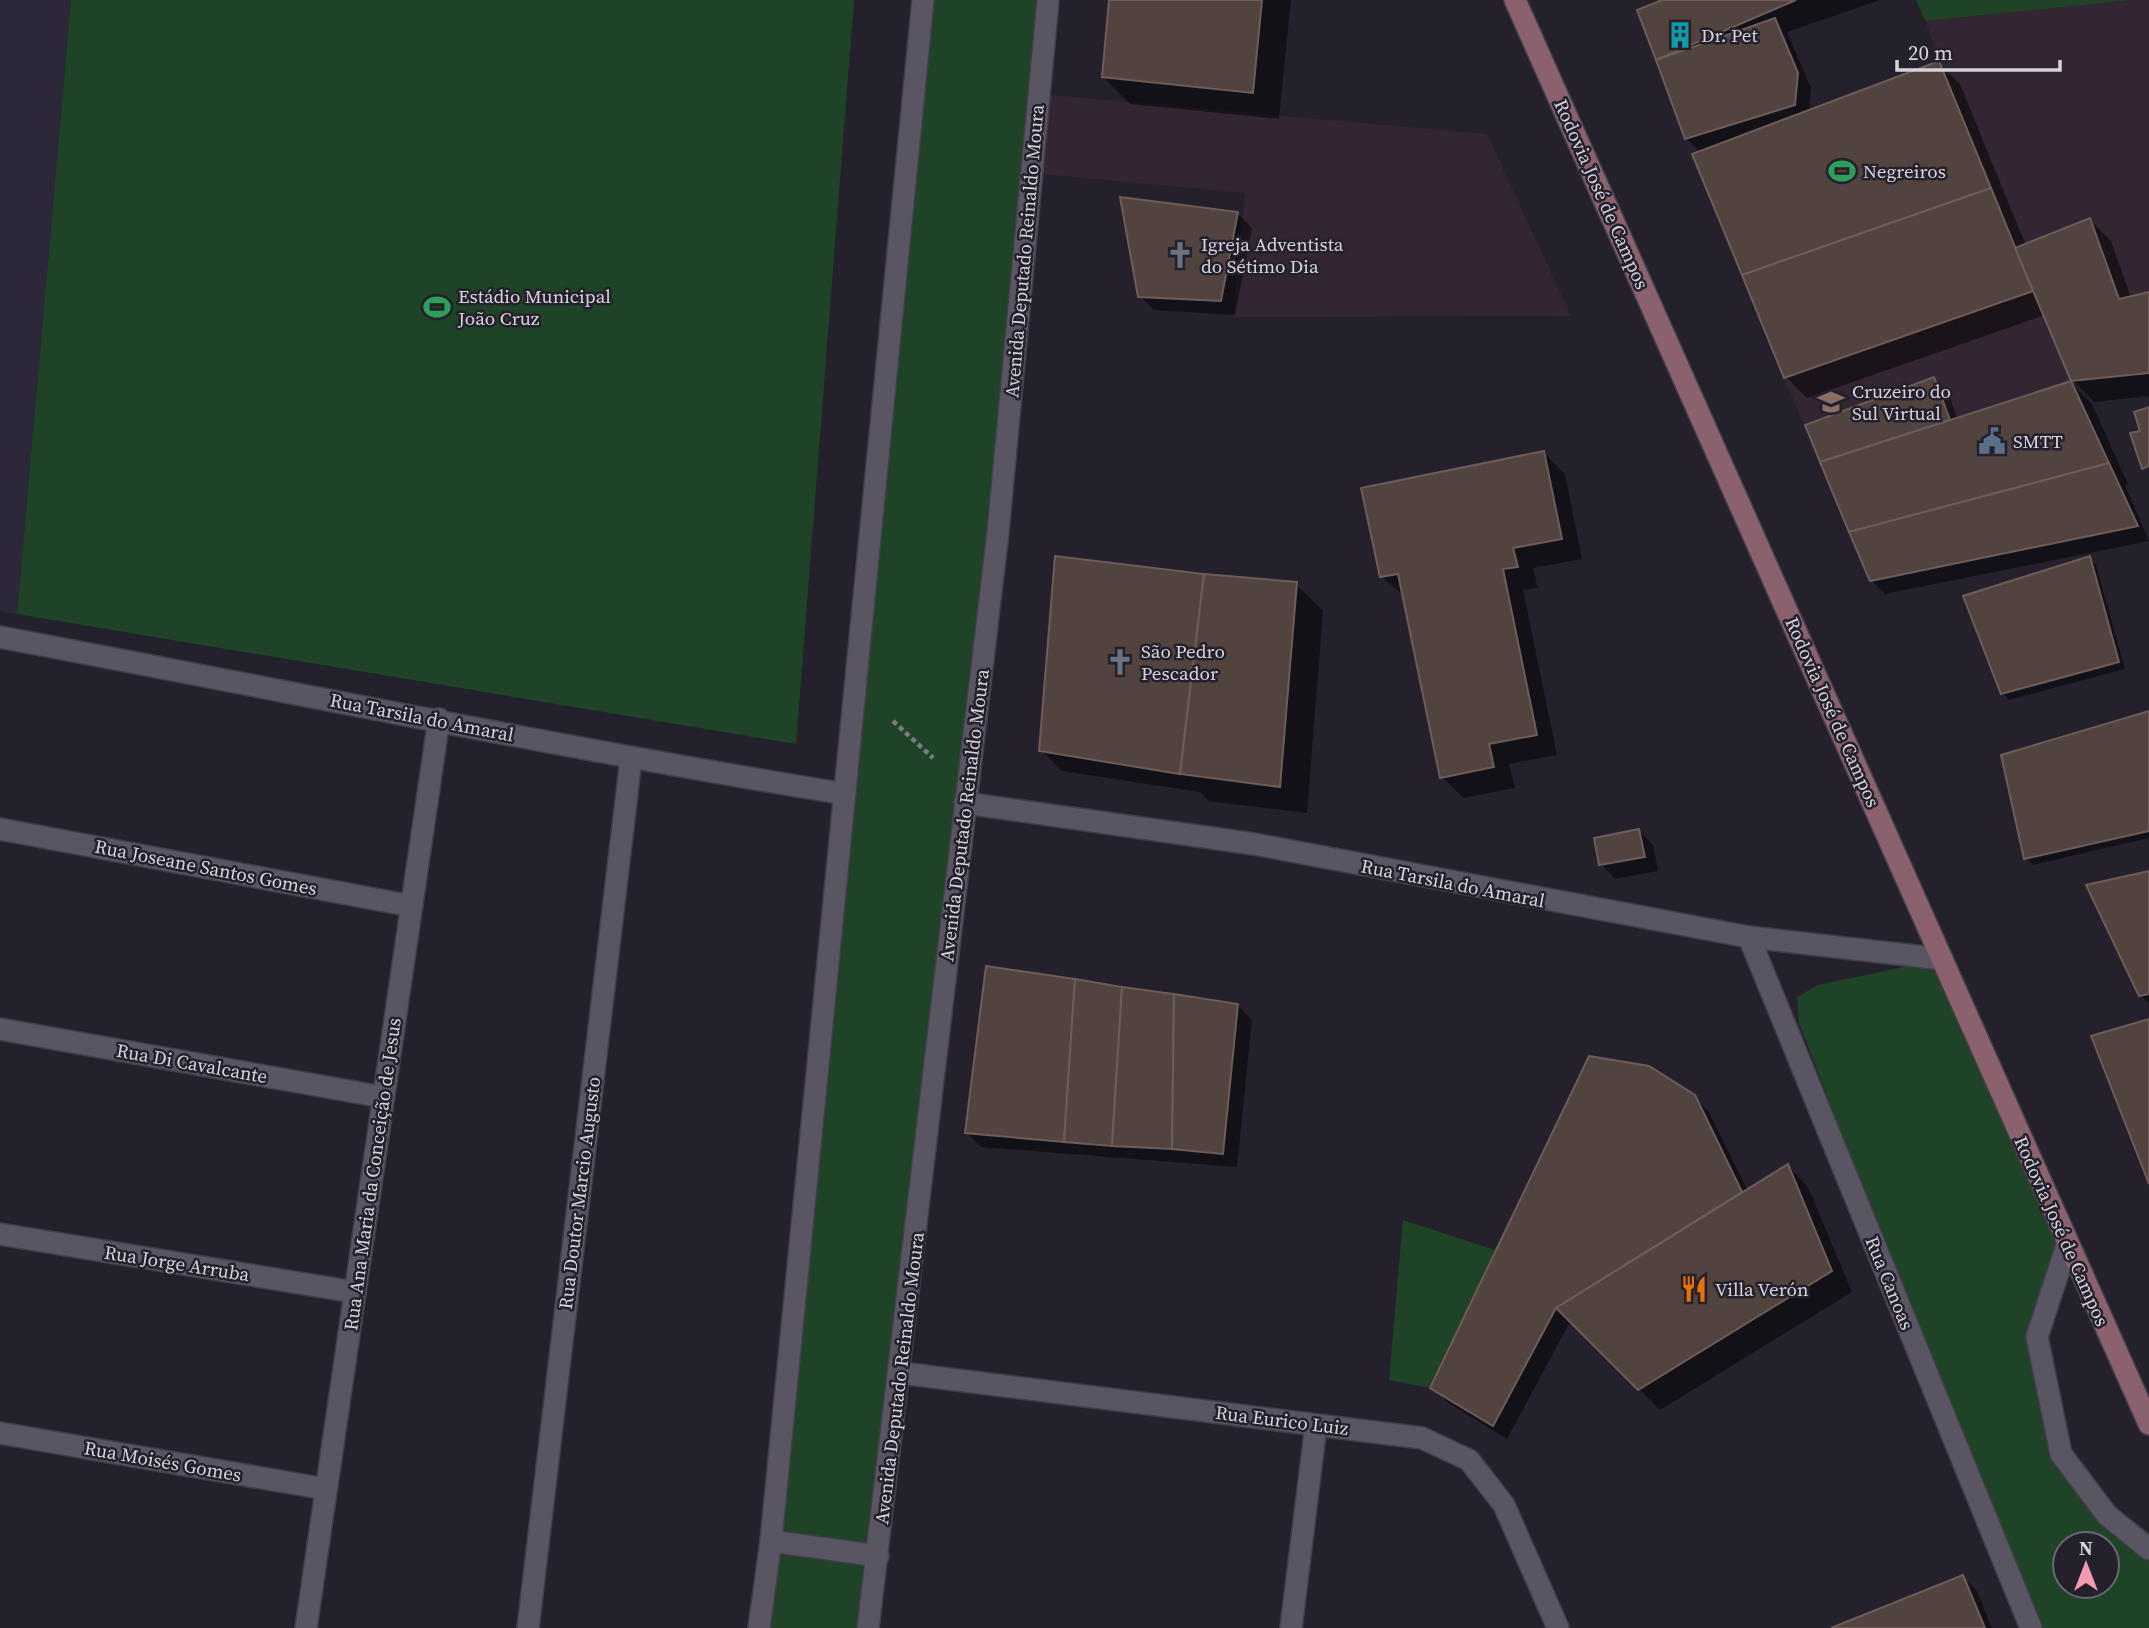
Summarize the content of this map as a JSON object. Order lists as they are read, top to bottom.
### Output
{
  "streets": {
    "main road": ["Rodovia José de Campos"],
    "street": [
      "Avenida Deputado Reinaldo Moura",
      "Rua Tarsila do Amaral",
      "Rua Joseane Santos Gomes",
      "Rua Di Cavalcante",
      "Rua Ana Maria da Conceição de Jesus",
      "Rua Doutor Marcio Augusto",
      "Rua Jorge Arruba",
      "Rua Canoas",
      "Rua Eurico Luiz",
      "Rua Moisés Gomes"
    ]
  },
  "crossings": [
    ["Rodovia José de Campos", "Rua Tarsila do Amaral"],
    ["Avenida Deputado Reinaldo Moura", "Rua Tarsila do Amaral"],
    ["Avenida Deputado Reinaldo Moura", "Rua Eurico Luiz"],
    ["Rua Tarsila do Amaral", "Rua Ana Maria da Conceição de Jesus"],
    ["Rua Tarsila do Amaral", "Rua Doutor Marcio Augusto"],
    ["Rua Tarsila do Amaral", "Rua Canoas"],
    ["Rua Joseane Santos Gomes", "Rua Ana Maria da Conceição de Jesus"],
    ["Rua Di Cavalcante", "Rua Ana Maria da Conceição de Jesus"],
    ["Rua Ana Maria da Conceição de Jesus", "Rua Jorge Arruba"],
    ["Rua Ana Maria da Conceição de Jesus", "Rua Moisés Gomes"]
  ],
  "places": {
    "building": ["Dr. Pet"],
    "sports": ["Negreiros", "Estádio Municipal João Cruz"],
    "church": ["Igreja Adventista do Sétimo Dia", "São Pedro Pescador"],
    "school or university": ["Cruzeiro do Sul Virtual"],
    "public building": ["SMTT"],
    "restaurant": ["Villa Verón"]
  },
  "scale_bar": "20 m",
  "north": "top"
}
